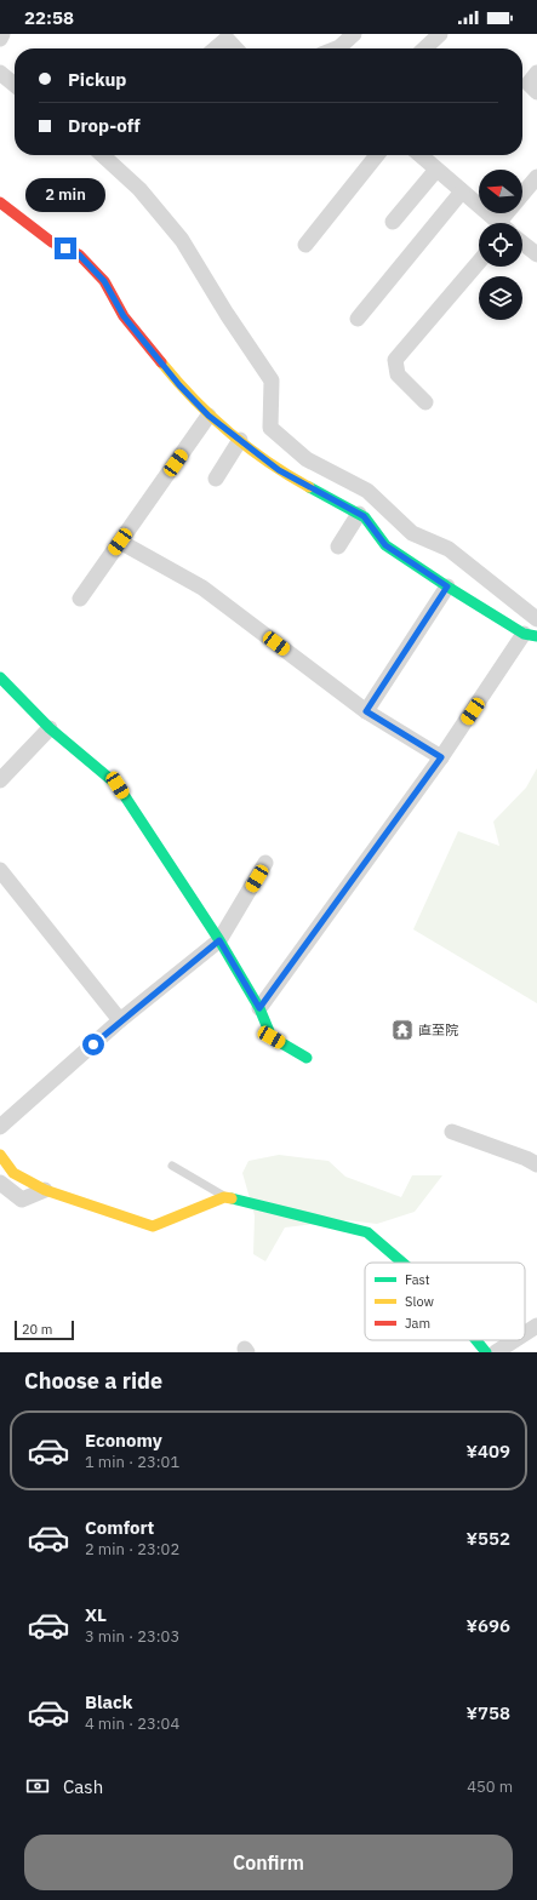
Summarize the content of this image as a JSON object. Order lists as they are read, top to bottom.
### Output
{
  "places": {
    "temple": ["直至院"]
  },
  "legend": ["Fast", "Slow", "Jam"],
  "scale_bar": "20 m",
  "north": "left",
  "page": {
    "status": "22:58",
    "banner": ["Pickup", "Drop-off"],
    "bubble": "2 min",
    "scale": "20 m",
    "heading": "Choose a ride",
    "list": [
      {
        "name": "Economy",
        "note": "1 min · 23:01",
        "value": "¥409"
      },
      {
        "name": "Comfort",
        "note": "2 min · 23:02",
        "value": "¥552"
      },
      {
        "name": "XL",
        "note": "3 min · 23:03",
        "value": "¥696"
      },
      {
        "name": "Black",
        "note": "4 min · 23:04",
        "value": "¥758"
      }
    ],
    "pay": ["Cash", "450 m"],
    "buttons": "Confirm"
  }
}
